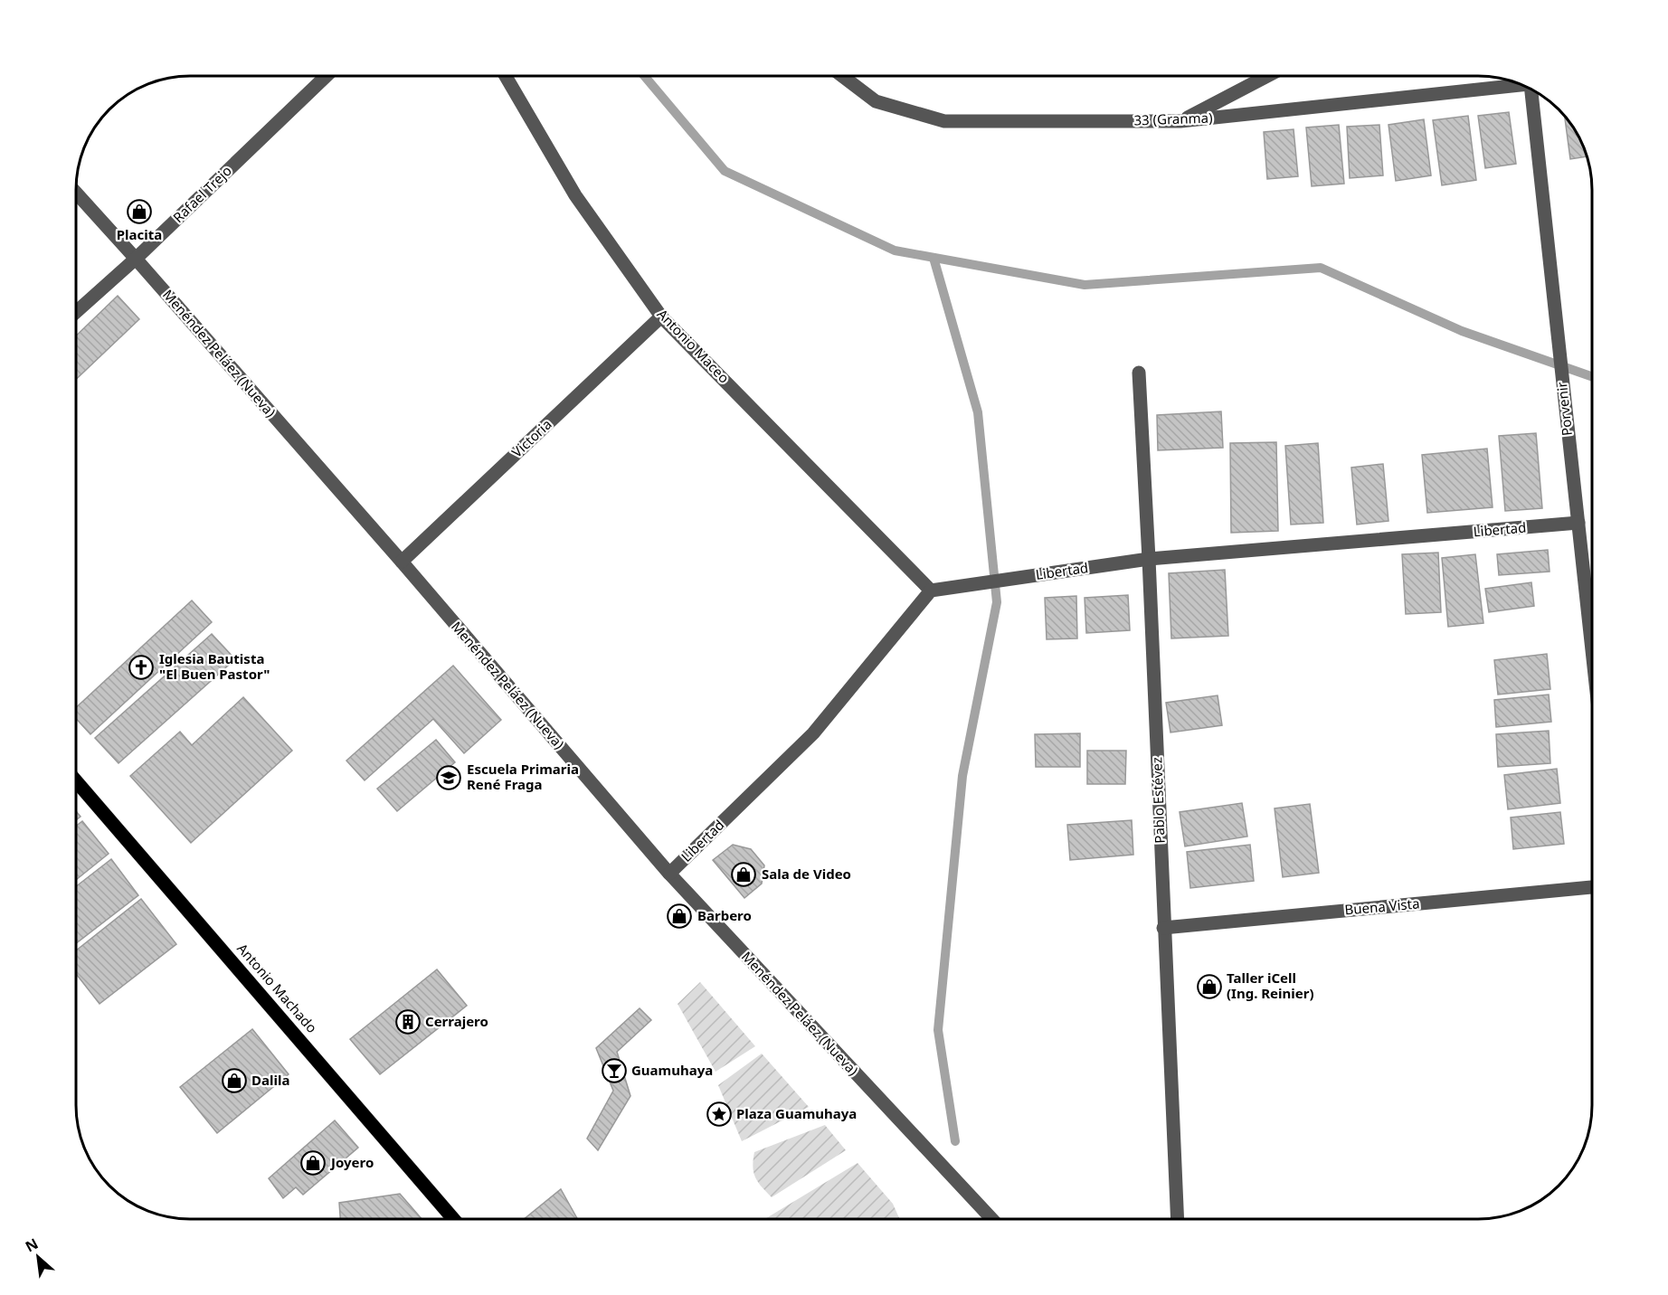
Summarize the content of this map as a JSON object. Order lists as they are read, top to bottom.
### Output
{
  "streets": {
    "main road": ["Antonio Machado"],
    "street": [
      "33 (Granma)",
      "Rafael Trejo",
      "Antonio Maceo",
      "Menéndez Peláez (Nueva)",
      "Porvenir",
      "Victoria",
      "Libertad",
      "Pablo Estévez",
      "Buena Vista"
    ]
  },
  "crossings": [
    ["Rafael Trejo", "Menéndez Peláez (Nueva)"],
    ["Antonio Maceo", "Victoria"],
    ["Antonio Maceo", "Libertad"],
    ["Menéndez Peláez (Nueva)", "Victoria"],
    ["Menéndez Peláez (Nueva)", "Libertad"],
    ["Porvenir", "Libertad"],
    ["Libertad", "Pablo Estévez"],
    ["Pablo Estévez", "Buena Vista"]
  ],
  "places": {
    "shop": [
      "Placita",
      "Sala de Video",
      "Barbero",
      "Taller iCell (Ing. Reinier)",
      "Dalila",
      "Joyero"
    ],
    "church": ["Iglesia Bautista \"El Buen Pastor\""],
    "school or university": ["Escuela Primaria René Fraga"],
    "building": ["Cerrajero"],
    "bar": ["Guamuhaya"],
    "place": ["Plaza Guamuhaya"]
  },
  "north": "top left"
}
